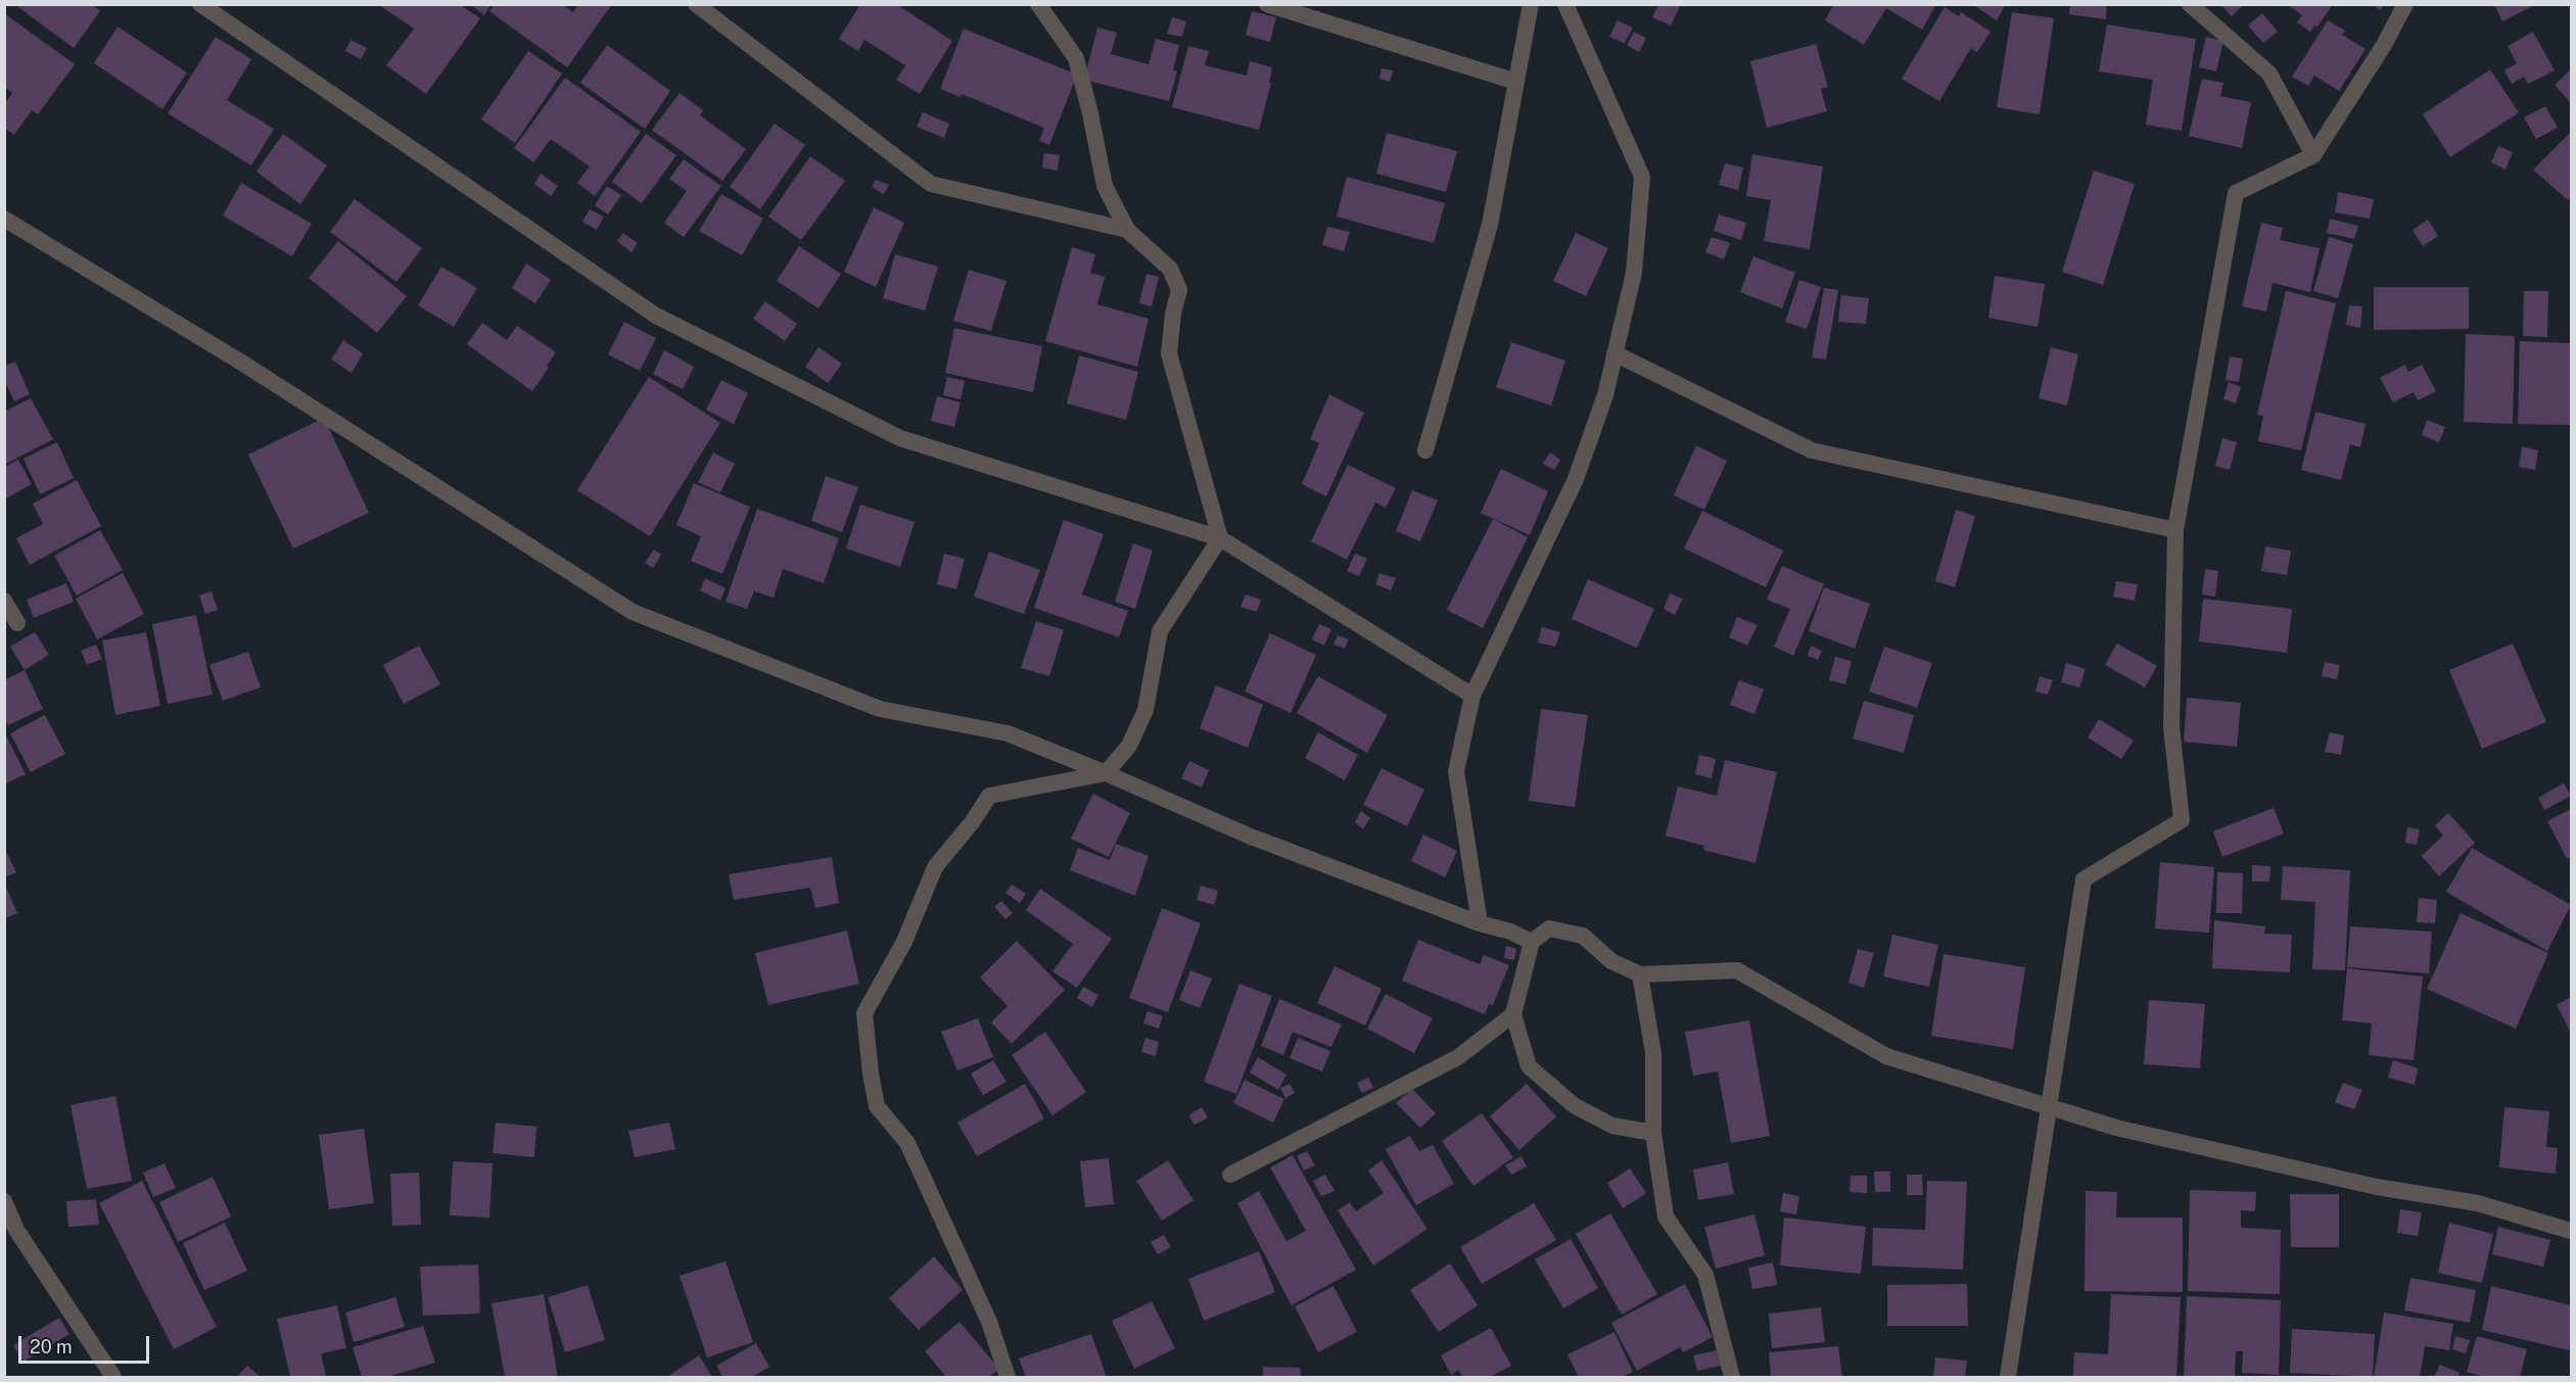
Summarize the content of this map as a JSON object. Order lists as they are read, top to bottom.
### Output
{
  "scale_bar": "20 m"
}
